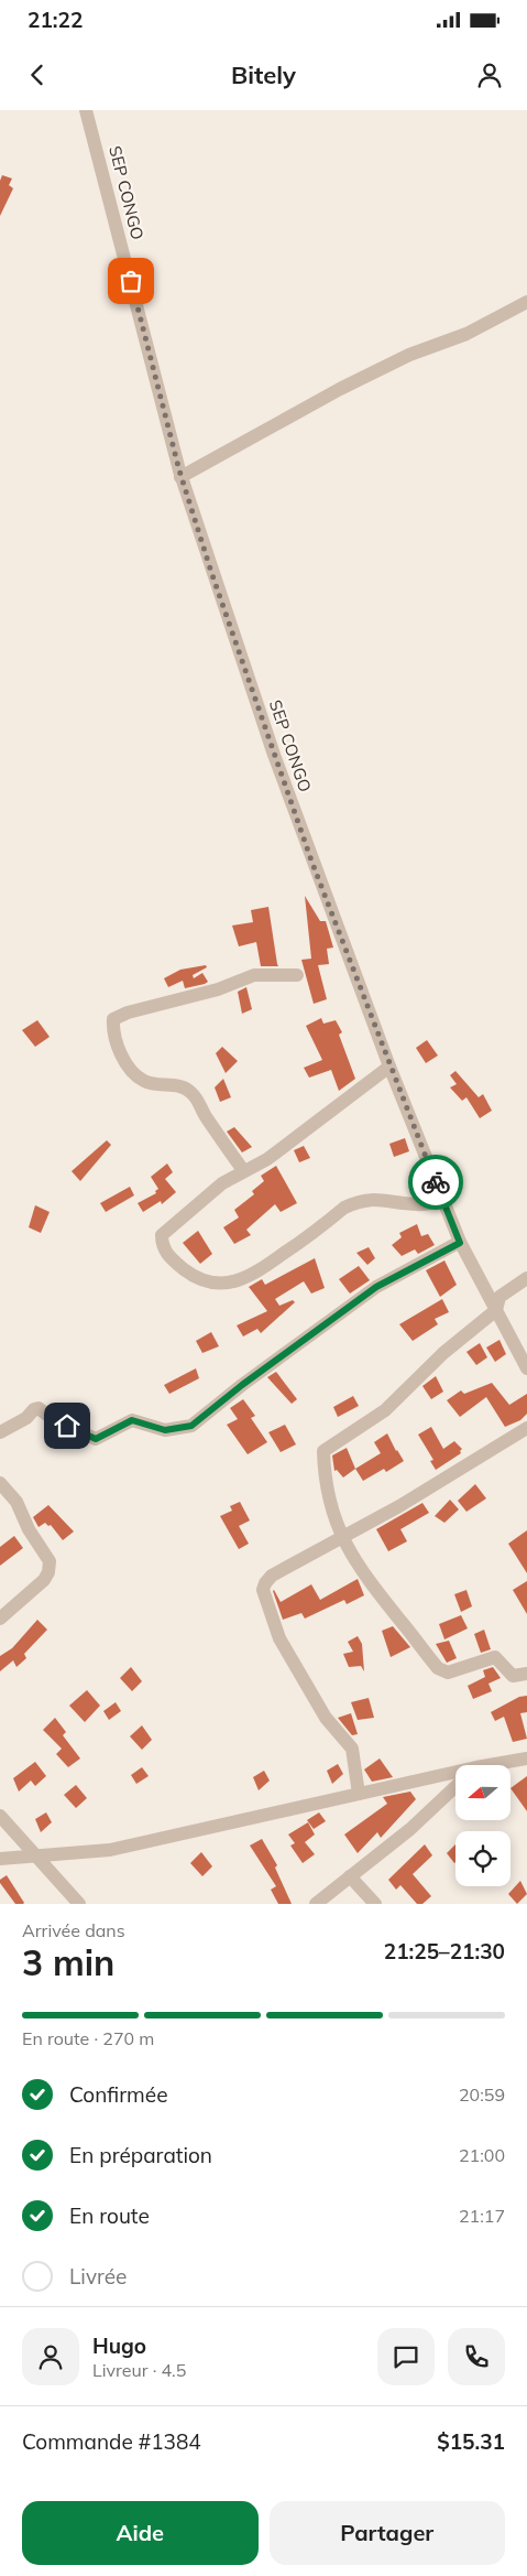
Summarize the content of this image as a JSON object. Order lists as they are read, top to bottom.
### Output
{
  "streets": {
    "street": ["SEP CONGO"]
  },
  "north": "left",
  "page": {
    "status": "21:22",
    "header": "Bitely",
    "heading": ["3 min", "Arrivée dans", "21:25–21:30"],
    "panel": [
      "Hugo",
      "Livreur · 4.5",
      "Commande #1384",
      "$15.31"
    ],
    "bar": "En route · 270 m",
    "list": [
      ["Confirmée", "20:59"],
      ["En préparation", "21:00"],
      ["En route", "21:17"],
      "Livrée"
    ],
    "buttons": ["Aide", "Partager"]
  }
}
